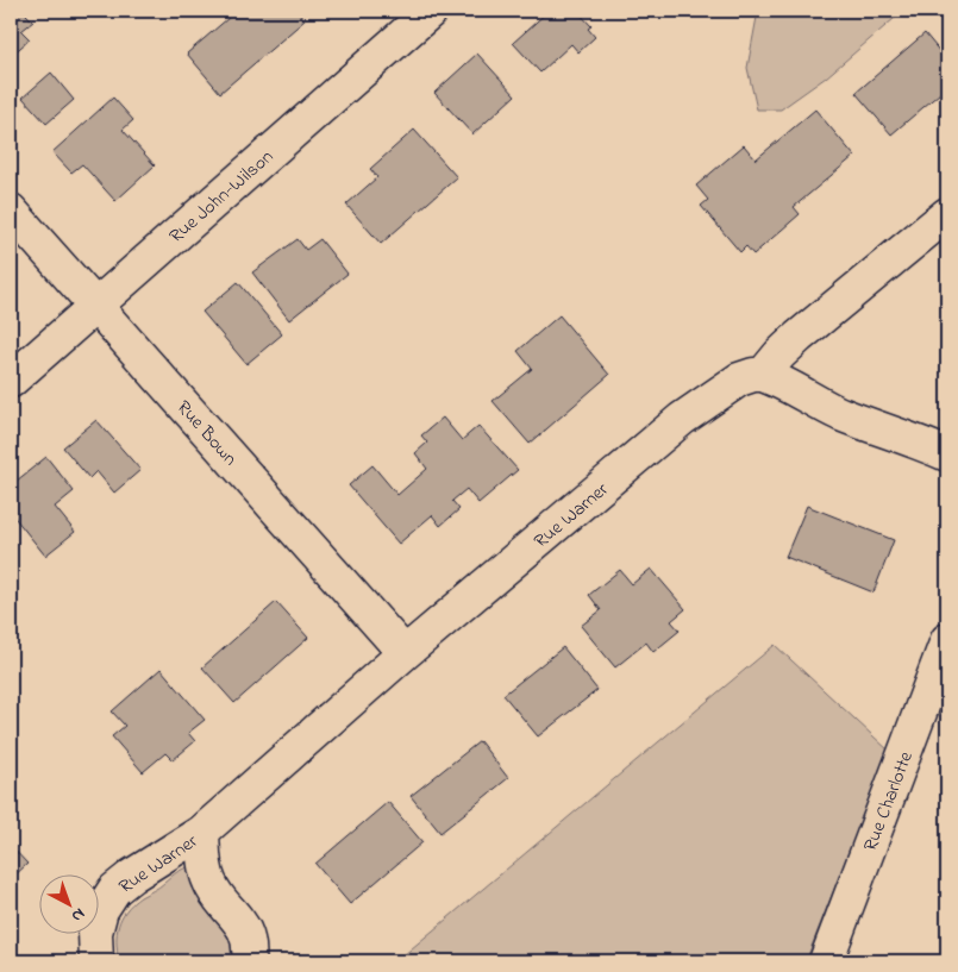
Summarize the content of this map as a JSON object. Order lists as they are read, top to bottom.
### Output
{
  "streets": {
    "street": [
      "Rue John-Wilson",
      "Rue Bown",
      "Rue Warner",
      "Rue Charlotte"
    ]
  },
  "crossings": [
    ["Rue John-Wilson", "Rue Bown"],
    ["Rue Bown", "Rue Warner"]
  ],
  "north": "bottom right"
}
